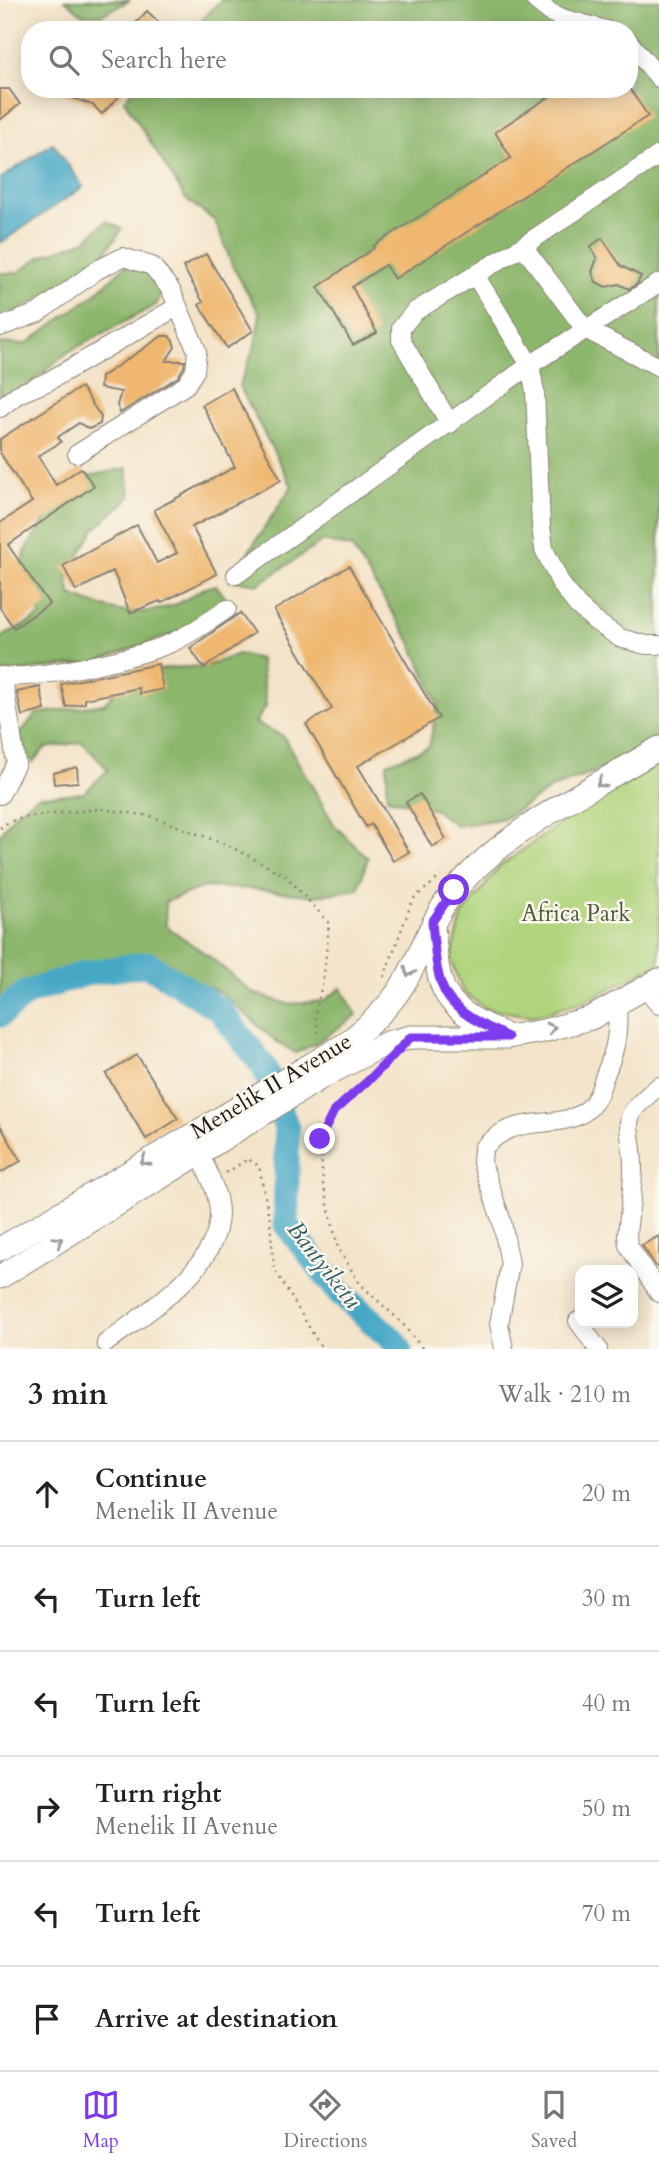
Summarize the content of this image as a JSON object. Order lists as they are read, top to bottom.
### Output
{
  "streets": {
    "main road": ["Menelik II Avenue"]
  },
  "water": ["Bantyiketu"],
  "parks": ["Africa Park"],
  "page": {
    "search": "Search here",
    "heading": ["3 min", "Walk · 210 m"],
    "list": [
      ["Continue", "Menelik II Avenue", "20 m"],
      ["Turn left", "30 m"],
      ["Turn left", "40 m"],
      ["Turn right", "Menelik II Avenue", "50 m"],
      ["Turn left", "70 m"],
      "Arrive at destination"
    ],
    "nav": ["Map", "Directions", "Saved"]
  }
}
